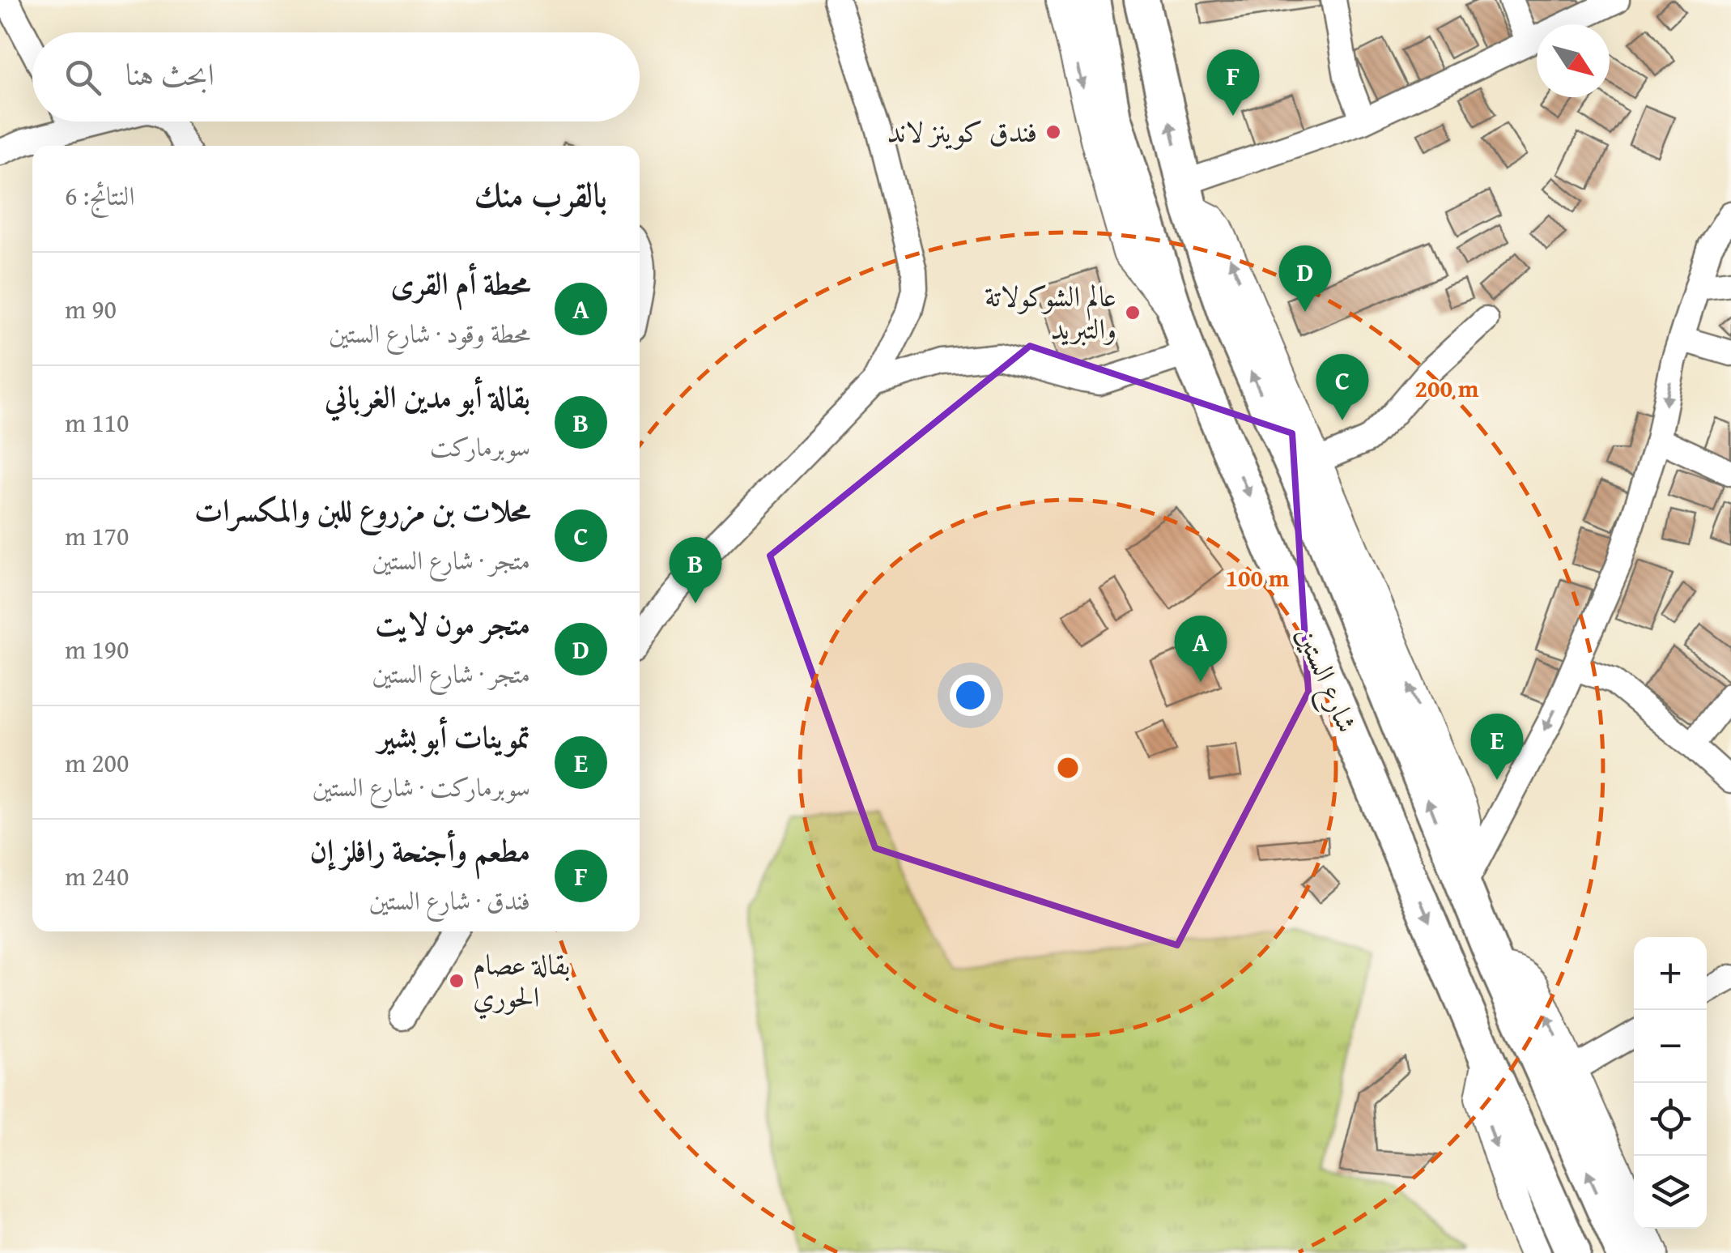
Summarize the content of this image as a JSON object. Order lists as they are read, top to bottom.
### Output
{
  "streets": {
    "highway": ["شارع الستين"]
  },
  "places": ["فندق كوينز لاند", "عالم الشوكولاتة والتبريد", "بقالة عصام الحوري"],
  "north": "bottom right",
  "page": {
    "search": "ابحث هنا",
    "pins": [
      "F",
      "D",
      "C",
      "B",
      "A",
      "E"
    ],
    "heading": ["بالقرب منك", "النتائج: 6"],
    "list": [
      {
        "mark": "A",
        "name": "محطة أم القرى",
        "note": "محطة وقود · شارع الستين",
        "value": "90 m"
      },
      {
        "mark": "B",
        "name": "بقالة أبو مدين الغرباني",
        "note": "سوبرماركت",
        "value": "110 m"
      },
      {
        "mark": "C",
        "name": "محلات بن مزروع للبن والمكسرات",
        "note": "متجر · شارع الستين",
        "value": "170 m"
      },
      {
        "mark": "D",
        "name": "متجر مون لايت",
        "note": "متجر · شارع الستين",
        "value": "190 m"
      },
      {
        "mark": "E",
        "name": "تموينات أبو بشير",
        "note": "سوبرماركت · شارع الستين",
        "value": "200 m"
      },
      {
        "mark": "F",
        "name": "مطعم وأجنحة رافلز إن",
        "note": "فندق · شارع الستين",
        "value": "240 m"
      }
    ],
    "map_buttons": ["+", "−"]
  },
  "rings": ["200 m", "100 m"]
}
